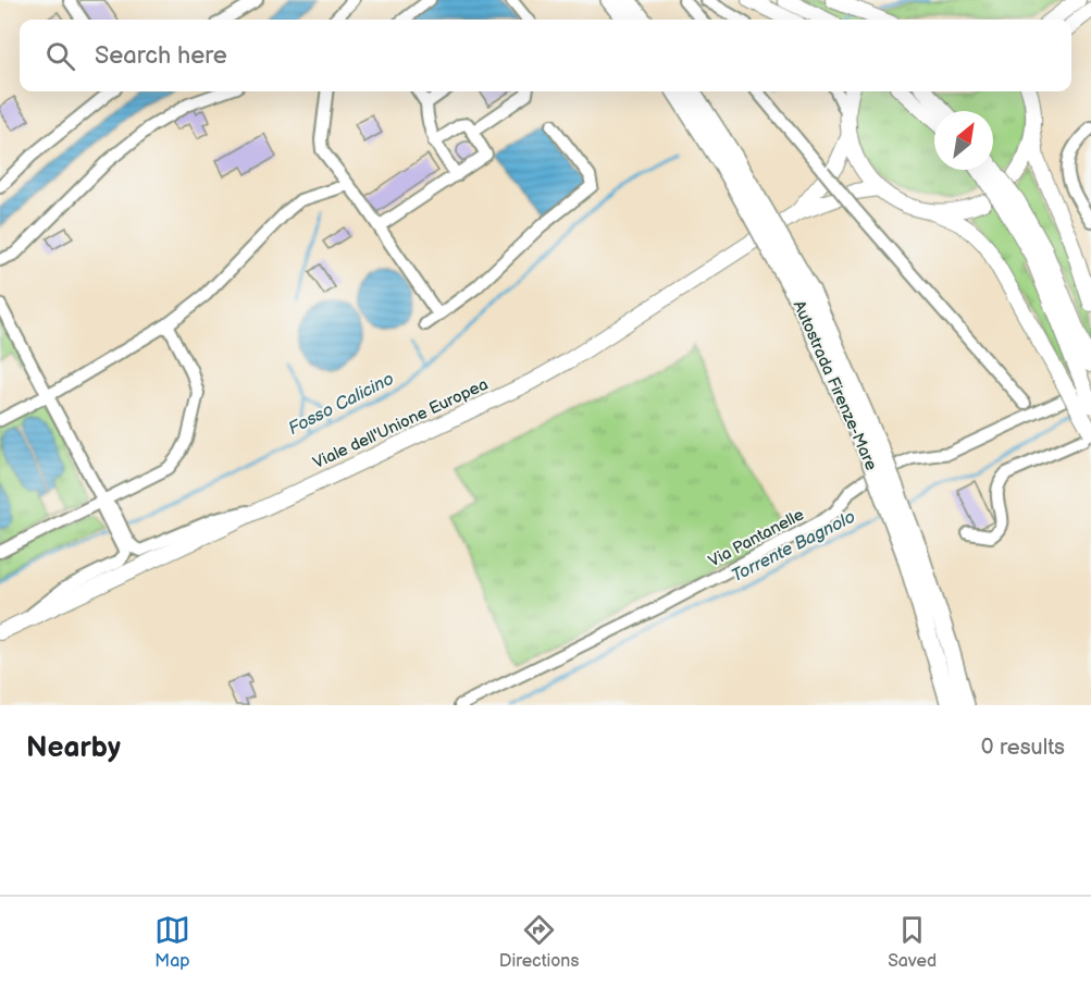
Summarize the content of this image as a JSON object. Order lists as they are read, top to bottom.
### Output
{
  "streets": {
    "highway": ["Autostrada Firenze-Mare"],
    "main road": ["Viale dell'Unione Europea"],
    "street": ["Via Pantanelle"]
  },
  "water": ["Fosso Calicino", "Torrente Bagnolo"],
  "north": "top right",
  "page": {
    "search": "Search here",
    "heading": ["Nearby", "0 results"],
    "nav": ["Map", "Directions", "Saved"]
  }
}
